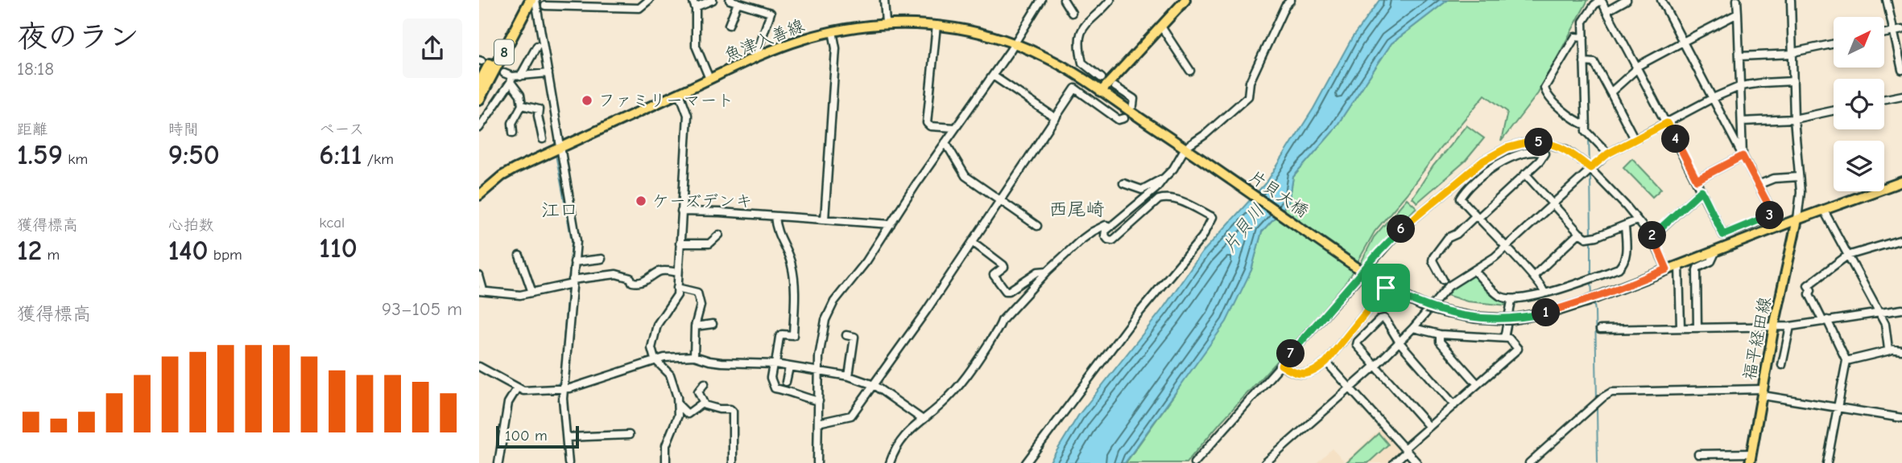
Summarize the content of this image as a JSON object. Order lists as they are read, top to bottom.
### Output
{
  "streets": {
    "highway": ["8"],
    "main road": ["魚津入善線", "片貝大橋", "福平経田線"]
  },
  "crossings": [
    ["魚津入善線", "片貝大橋"]
  ],
  "districts": ["西尾崎", "江口"],
  "water": ["片貝川"],
  "places": ["ファミリーマート", "ケーズデンキ"],
  "scale_bar": "100 m",
  "north": "top right",
  "page": {
    "heading": ["夜のラン", "18:18"],
    "stats": [
      ["距離", "1.59 km"],
      ["時間", "9:50"],
      ["ペース", "6:11 /km"],
      ["獲得標高", "12 m"],
      ["心拍数", "140 bpm"],
      ["kcal", "110"]
    ],
    "pins": [
      "4",
      "5",
      "3",
      "6",
      "2",
      "1",
      "7"
    ],
    "chart": ["獲得標高", "93–105 m"],
    "scale": "100 m"
  }
}
